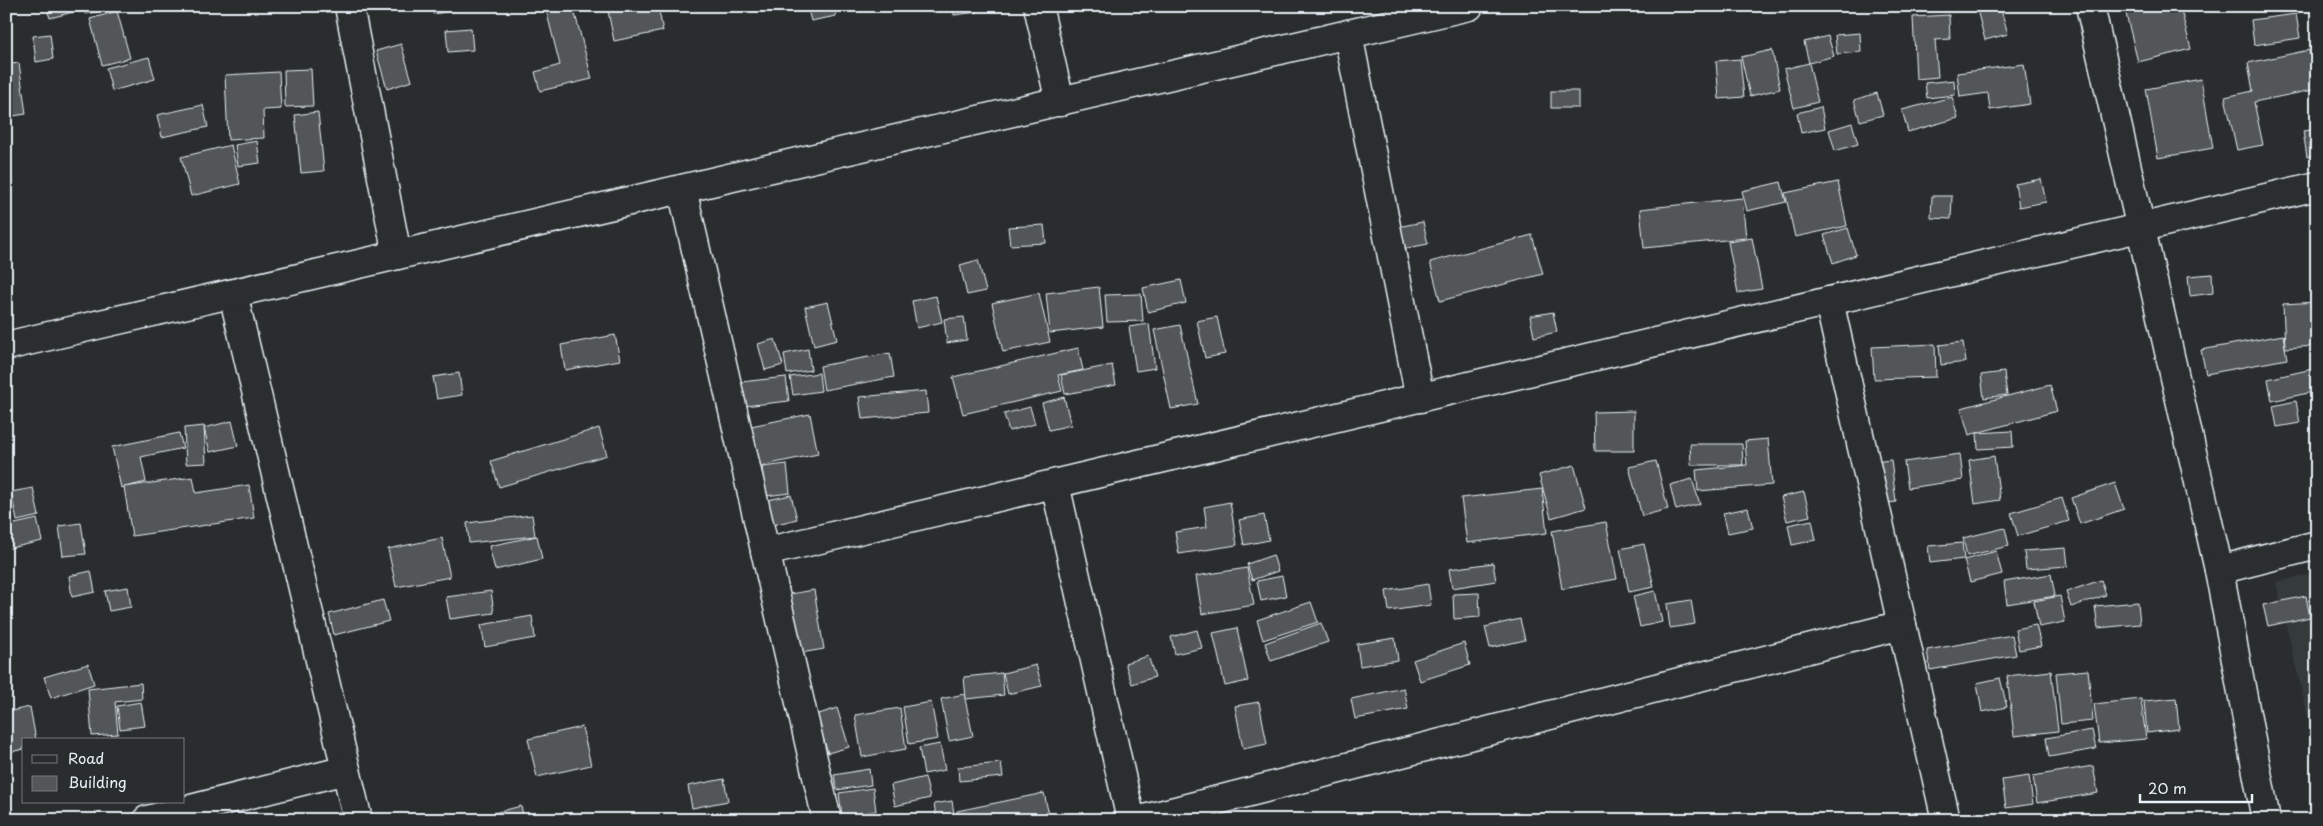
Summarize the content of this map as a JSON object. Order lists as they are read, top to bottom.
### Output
{
  "legend": ["Road", "Building"],
  "scale_bar": "20 m"
}
